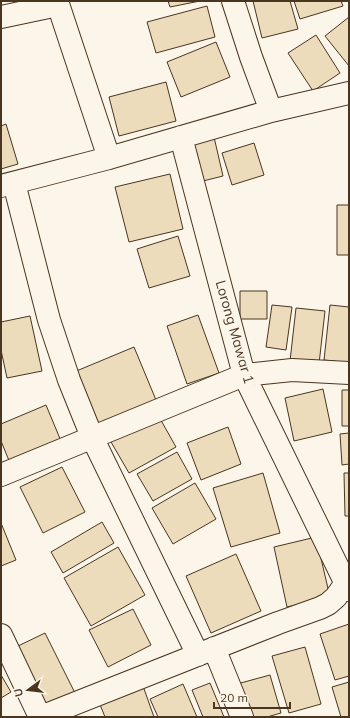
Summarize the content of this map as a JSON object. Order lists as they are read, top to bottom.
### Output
{
  "streets": {
    "street": ["Lorong Mawar 1"]
  },
  "scale_bar": "20 m",
  "north": "left"
}
